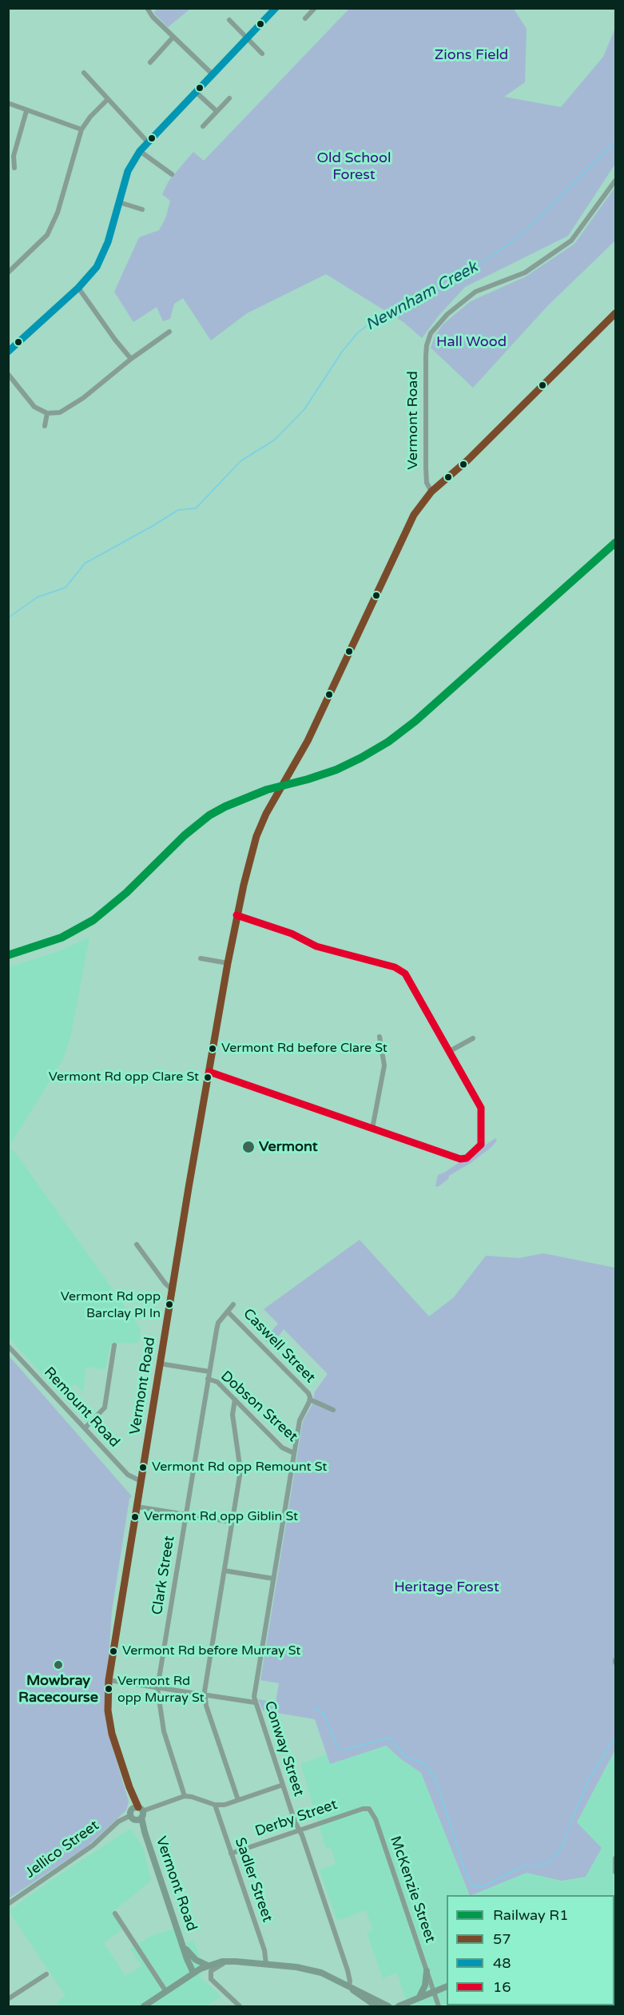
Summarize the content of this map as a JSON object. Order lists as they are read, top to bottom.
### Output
{
  "streets": {
    "street": [
      "Vermont Road",
      "Caswell Street",
      "Dobson Street",
      "Remount Road",
      "Clark Street",
      "Conway Street",
      "Derby Street",
      "Jellico Street",
      "Sadler Street",
      "McKenzie Street"
    ]
  },
  "crossings": [
    ["Vermont Road", "Dobson Street"],
    ["Vermont Road", "Remount Road"],
    ["Vermont Road", "Jellico Street"],
    ["Caswell Street", "Dobson Street"],
    ["Caswell Street", "Clark Street"],
    ["Caswell Street", "Conway Street"],
    ["Dobson Street", "Clark Street"],
    ["Dobson Street", "Conway Street"],
    ["Clark Street", "Jellico Street"],
    ["Conway Street", "Derby Street"],
    ["Derby Street", "Sadler Street"],
    ["Derby Street", "McKenzie Street"]
  ],
  "water": ["Newnham Creek"],
  "parks": [
    "Zions Field",
    "Old School Forest",
    "Hall Wood",
    "Heritage Forest"
  ],
  "places": [
    "Vermont Rd before Clare St",
    "Vermont Rd opp Clare St",
    "Vermont",
    "Vermont Rd opp Barclay Pl In",
    "Vermont Rd opp Remount St",
    "Vermont Rd opp Giblin St",
    "Vermont Rd before Murray St",
    "Mowbray Racecourse",
    "Vermont Rd opp Murray St"
  ],
  "lines": [
    "transit line 48",
    "transit line 57",
    "rail line R1",
    "transit line 16"
  ],
  "legend": [
    "Railway R1",
    "57",
    "48",
    "16"
  ]
}
